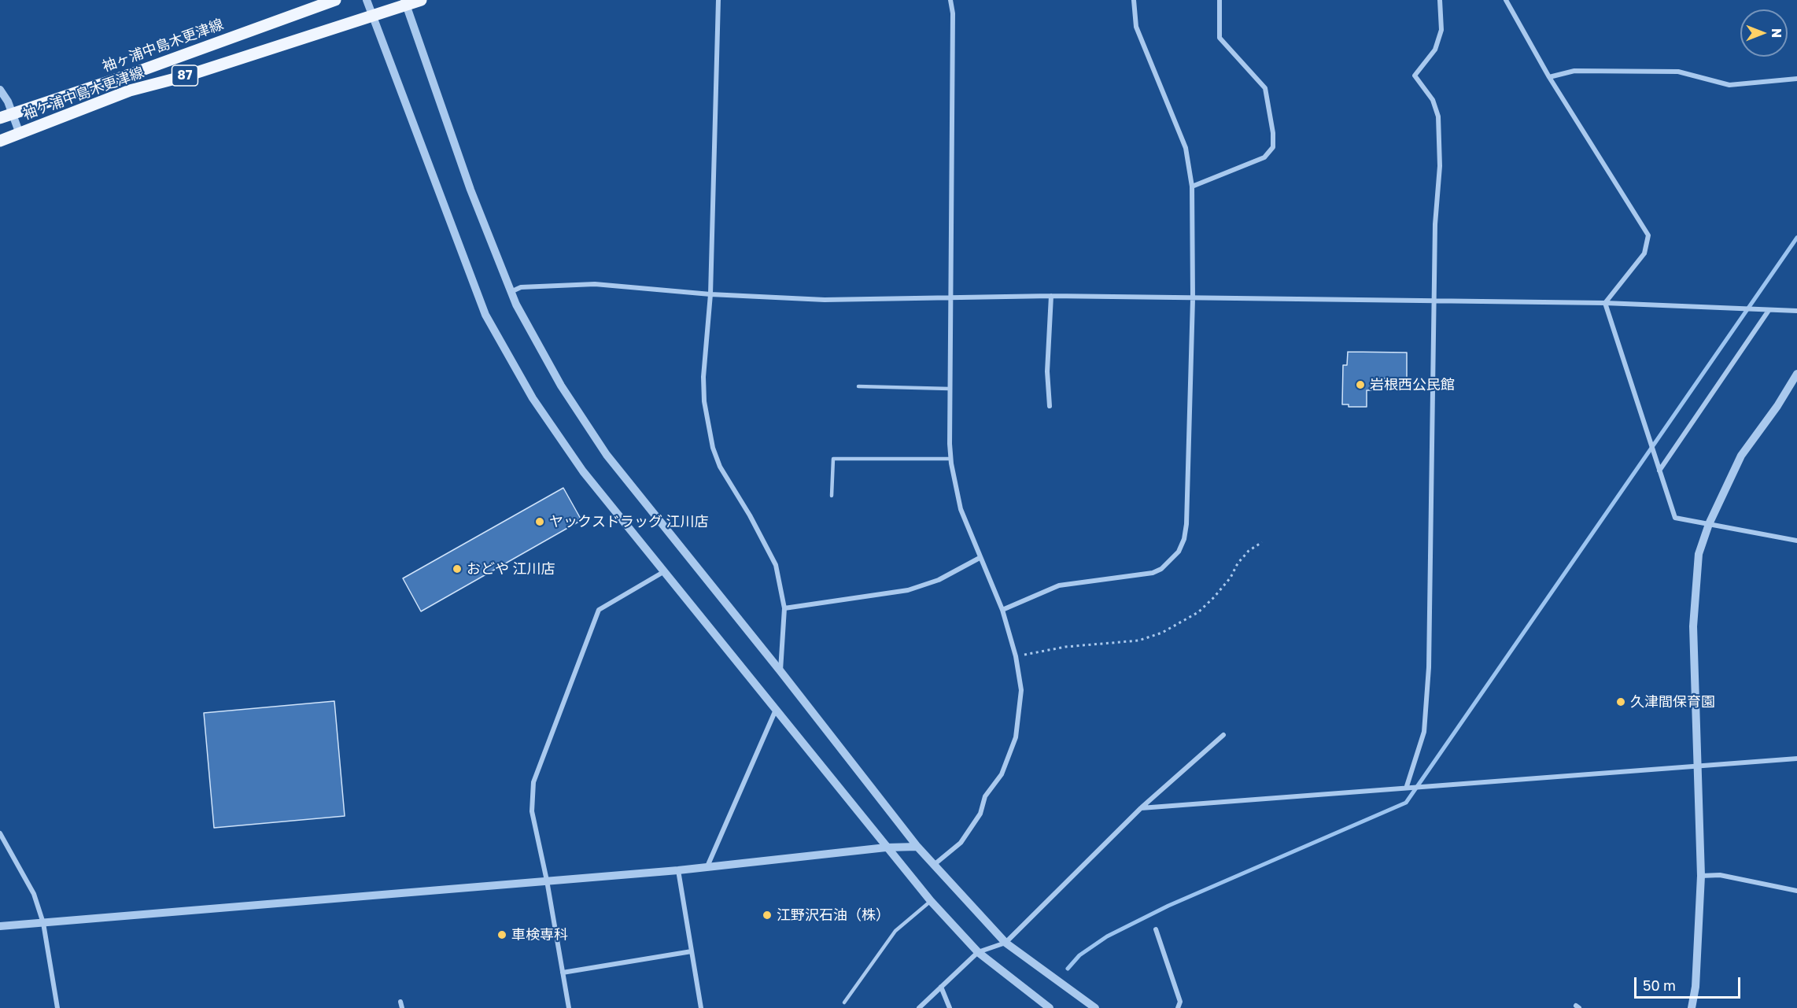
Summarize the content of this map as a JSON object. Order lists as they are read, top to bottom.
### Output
{
  "streets": {
    "main road": ["袖ヶ浦中島木更津線", "87", "袖ケ浦中島木更津線"]
  },
  "places": [
    "岩根西公民館",
    "ヤックスドラッグ 江川店",
    "おどや 江川店",
    "久津間保育園",
    "江野沢石油（株）",
    "車検専科"
  ],
  "scale_bar": "50 m",
  "north": "right"
}
